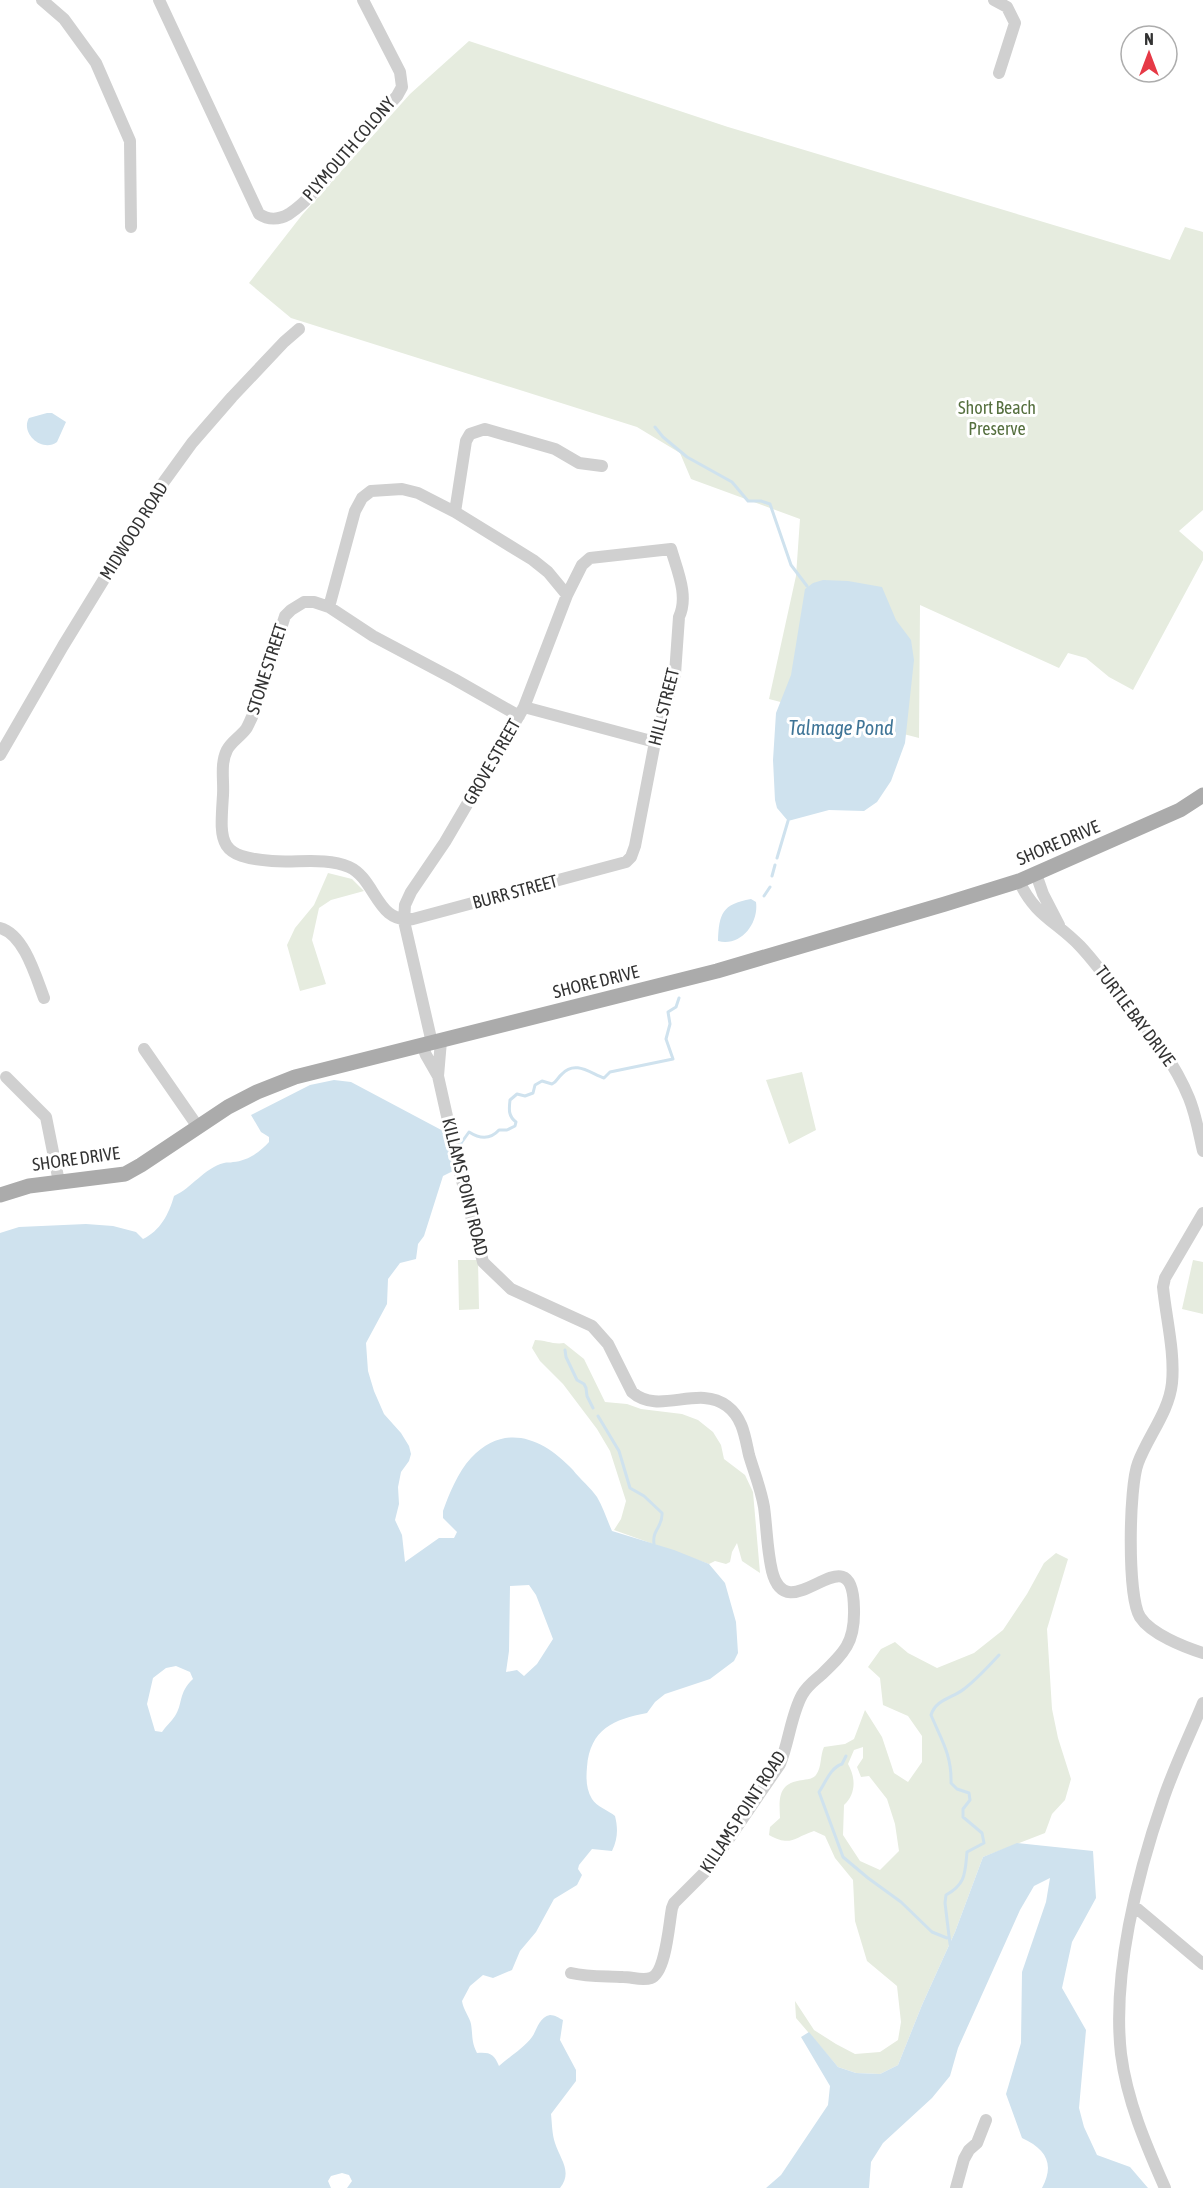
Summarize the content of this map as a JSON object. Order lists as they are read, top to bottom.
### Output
{
  "streets": {
    "main road": ["SHORE DRIVE"],
    "street": [
      "PLYMOUTH COLONY",
      "MIDWOOD ROAD",
      "STONE STREET",
      "HILL STREET",
      "GROVE STREET",
      "BURR STREET",
      "TURTLE BAY DRIVE",
      "KILLAMS POINT ROAD"
    ]
  },
  "crossings": [
    ["STONE STREET", "HILL STREET"],
    ["STONE STREET", "GROVE STREET"],
    ["STONE STREET", "BURR STREET"],
    ["HILL STREET", "GROVE STREET"],
    ["HILL STREET", "BURR STREET"],
    ["GROVE STREET", "SHORE DRIVE"],
    ["GROVE STREET", "BURR STREET"],
    ["GROVE STREET", "KILLAMS POINT ROAD"],
    ["SHORE DRIVE", "TURTLE BAY DRIVE"],
    ["SHORE DRIVE", "KILLAMS POINT ROAD"]
  ],
  "water": ["Talmage Pond"],
  "parks": ["Short Beach Preserve"],
  "north": "top"
}
